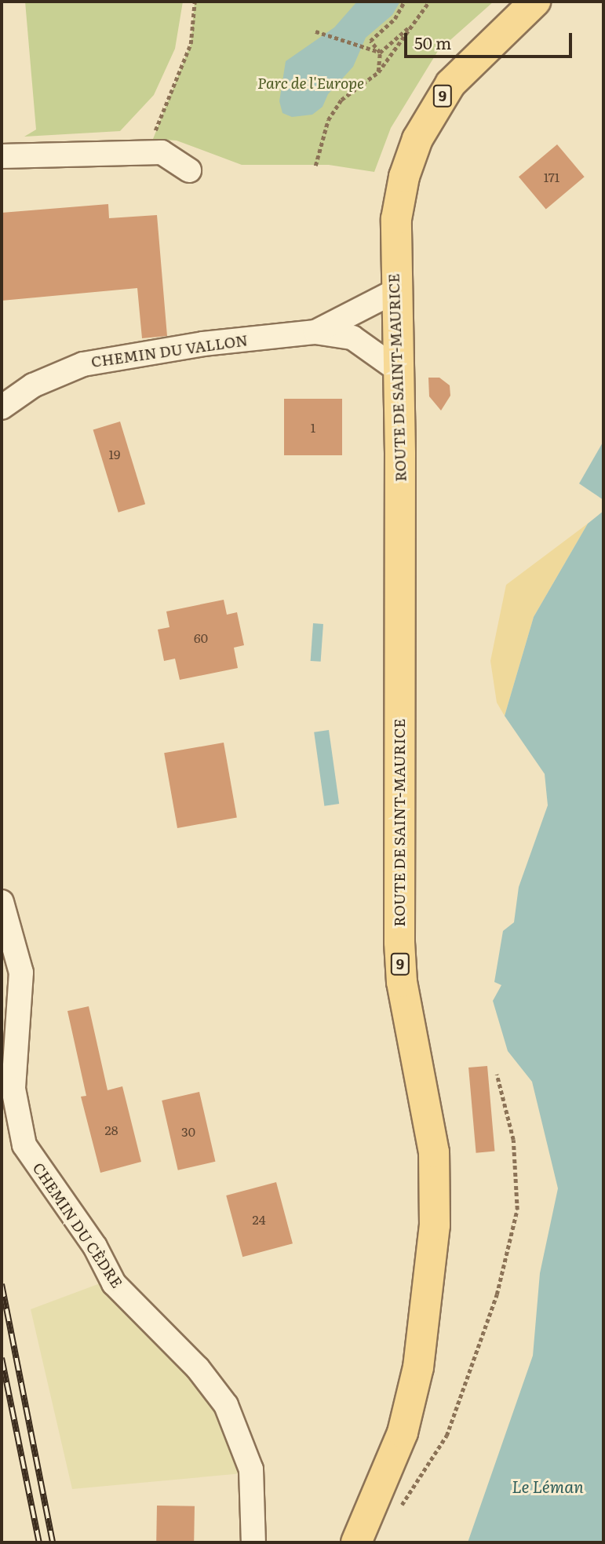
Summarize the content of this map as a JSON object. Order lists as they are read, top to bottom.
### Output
{
  "streets": {
    "main road": ["9", "ROUTE DE SAINT-MAURICE"],
    "street": ["CHEMIN DU VALLON", "CHEMIN DU CÈDRE"]
  },
  "crossings": [
    ["CHEMIN DU VALLON", "ROUTE DE SAINT-MAURICE"]
  ],
  "water": ["Le Léman"],
  "parks": ["Parc de l'Europe"],
  "house_numbers": [
    "171",
    "1",
    "19",
    "60",
    "28",
    "30",
    "24"
  ],
  "scale_bar": "50 m"
}
